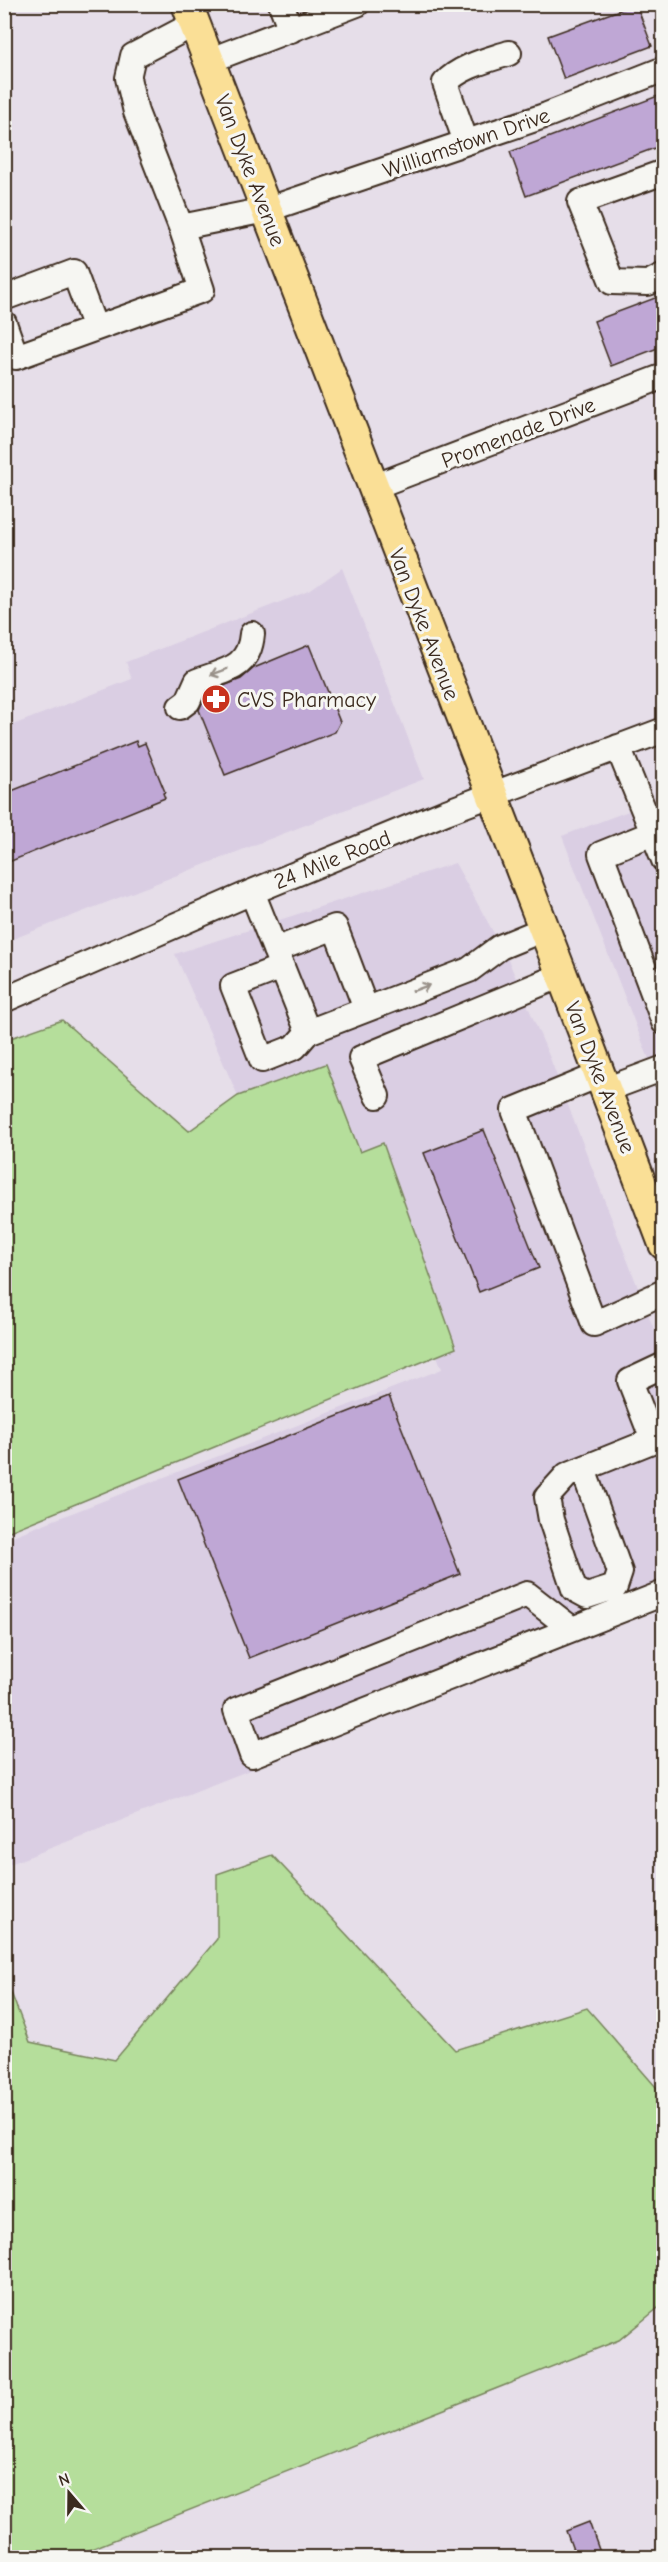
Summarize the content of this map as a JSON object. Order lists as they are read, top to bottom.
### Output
{
  "streets": {
    "main road": ["Van Dyke Avenue"],
    "street": ["Williamstown Drive", "Promenade Drive", "24 Mile Road"]
  },
  "crossings": [
    ["Williamstown Drive", "Van Dyke Avenue"],
    ["Van Dyke Avenue", "Promenade Drive"],
    ["Van Dyke Avenue", "24 Mile Road"]
  ],
  "places": {
    "pharmacy": ["CVS Pharmacy"]
  },
  "north": "top"
}
